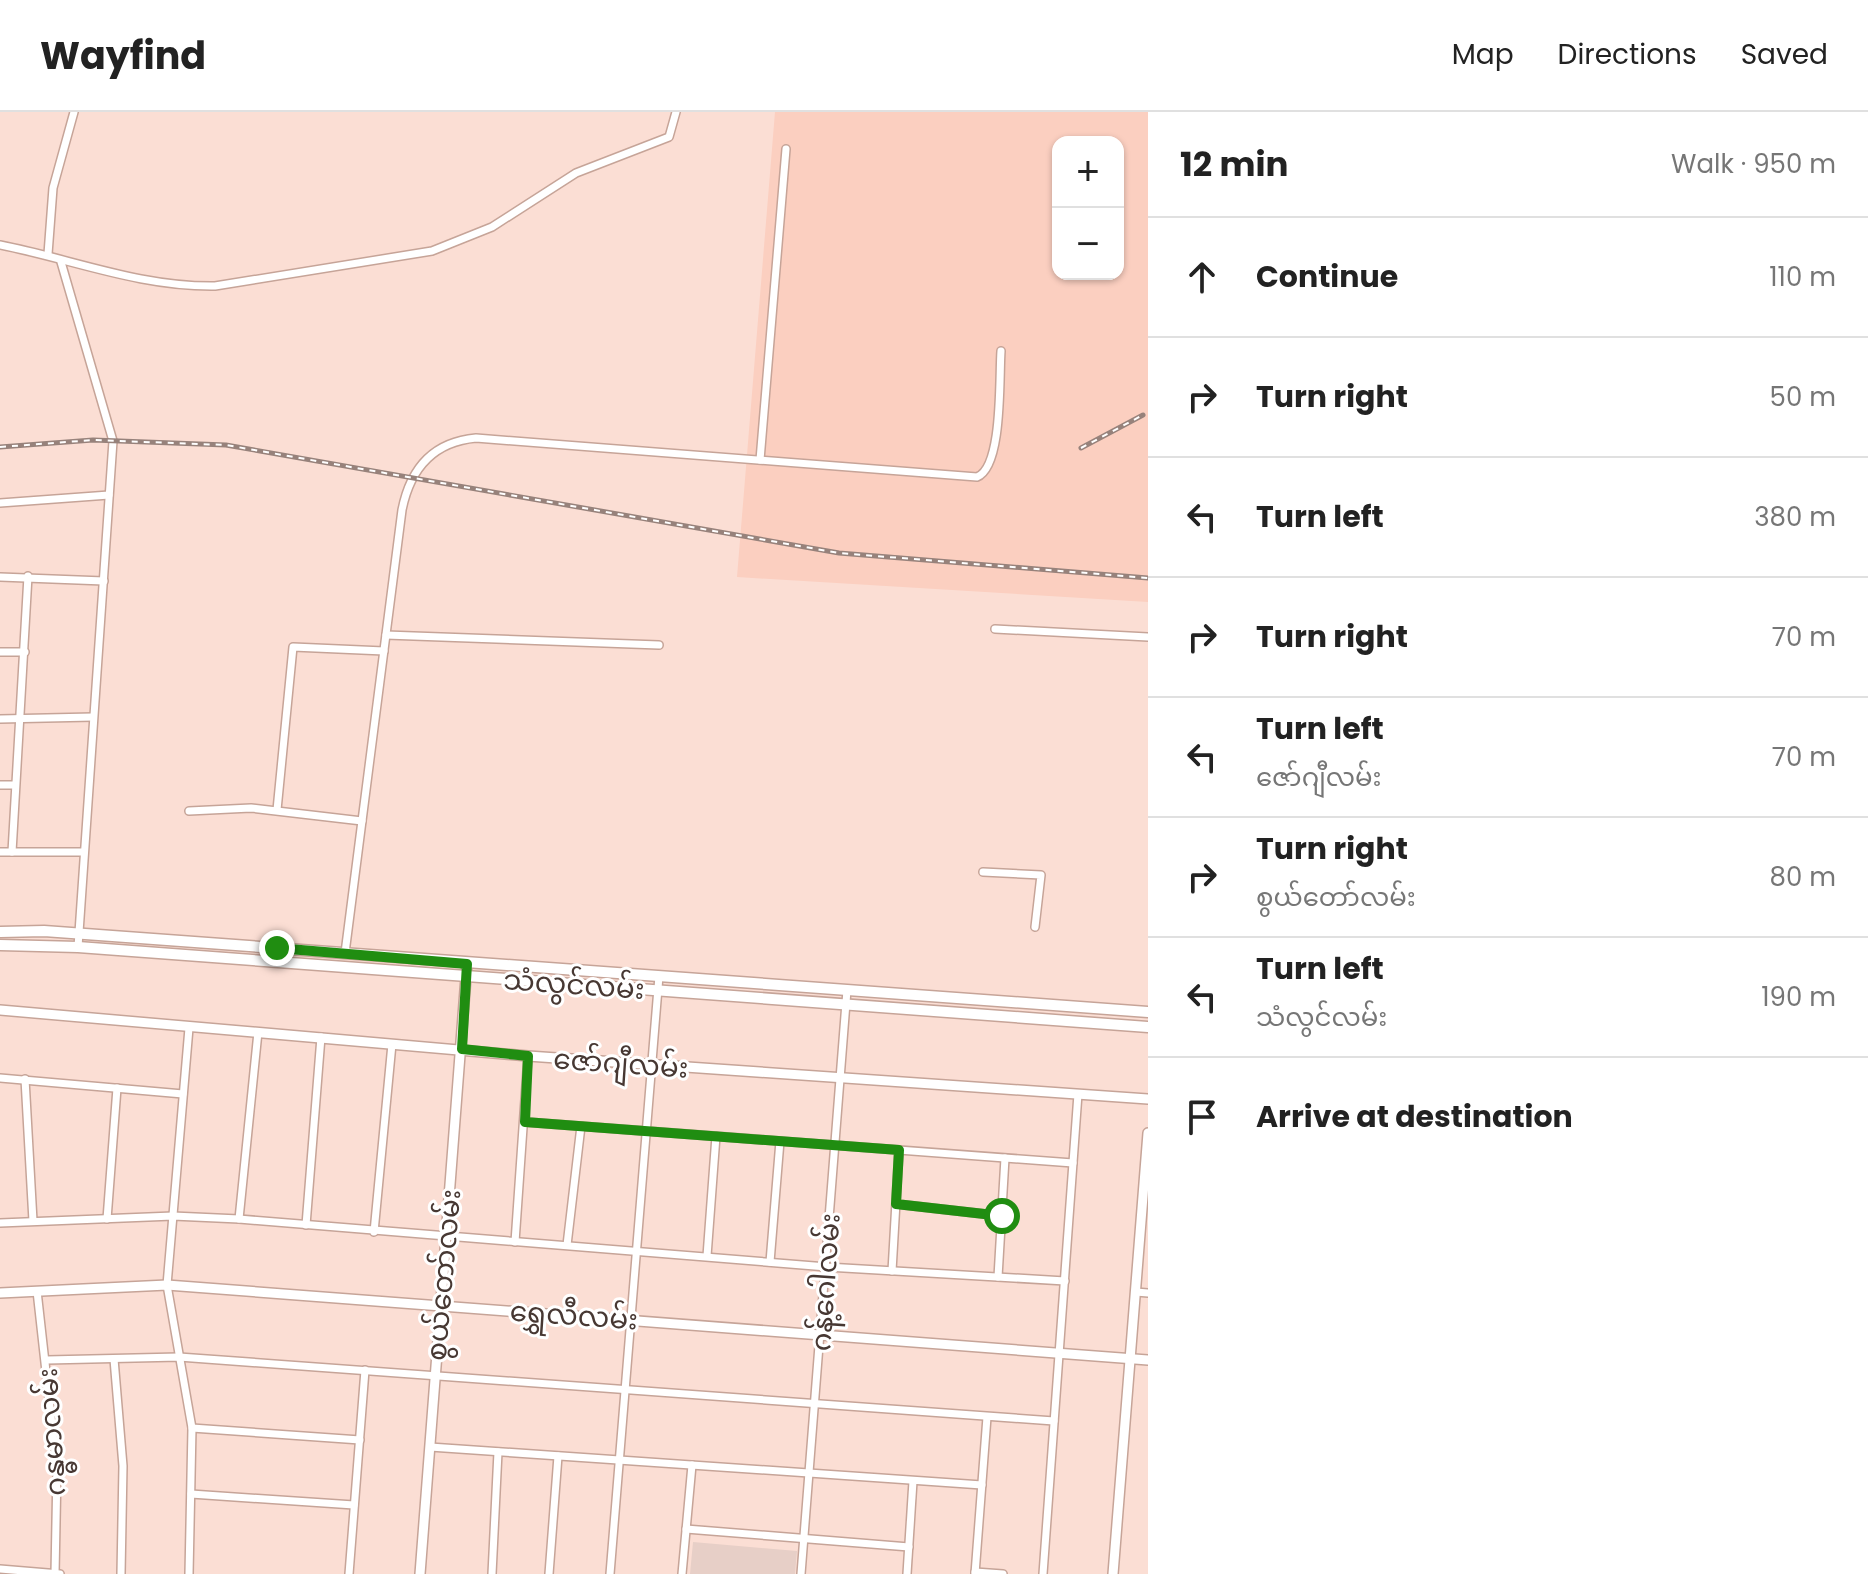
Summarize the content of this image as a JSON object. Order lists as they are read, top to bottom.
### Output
{
  "streets": {
    "main road": ["သံလွင်လမ်း"],
    "street": [
      "ဇော်ဂျီလမ်း",
      "စွယ်တော်လမ်း",
      "ဂန့်ဂေါလမ်း",
      "ရွှေလီလမ်း",
      "ဂန္ဓမာလမ်း"
    ]
  },
  "crossings": [
    ["သံလွင်လမ်း", "စွယ်တော်လမ်း"],
    ["သံလွင်လမ်း", "ဂန့်ဂေါလမ်း"],
    ["ဇော်ဂျီလမ်း", "စွယ်တော်လမ်း"],
    ["ဇော်ဂျီလမ်း", "ဂန့်ဂေါလမ်း"],
    ["စွယ်တော်လမ်း", "ရွှေလီလမ်း"],
    ["ဂန့်ဂေါလမ်း", "ရွှေလီလမ်း"],
    ["ရွှေလီလမ်း", "ဂန္ဓမာလမ်း"]
  ],
  "page": {
    "header": "Wayfind",
    "nav": ["Map", "Directions", "Saved"],
    "heading": ["12 min", "Walk · 950 m"],
    "map_buttons": ["+", "−"],
    "list": [
      ["Continue", "110 m"],
      ["Turn right", "50 m"],
      ["Turn left", "380 m"],
      ["Turn right", "70 m"],
      ["Turn left", "ဇော်ဂျီလမ်း", "70 m"],
      ["Turn right", "စွယ်တော်လမ်း", "80 m"],
      ["Turn left", "သံလွင်လမ်း", "190 m"],
      "Arrive at destination"
    ]
  }
}
